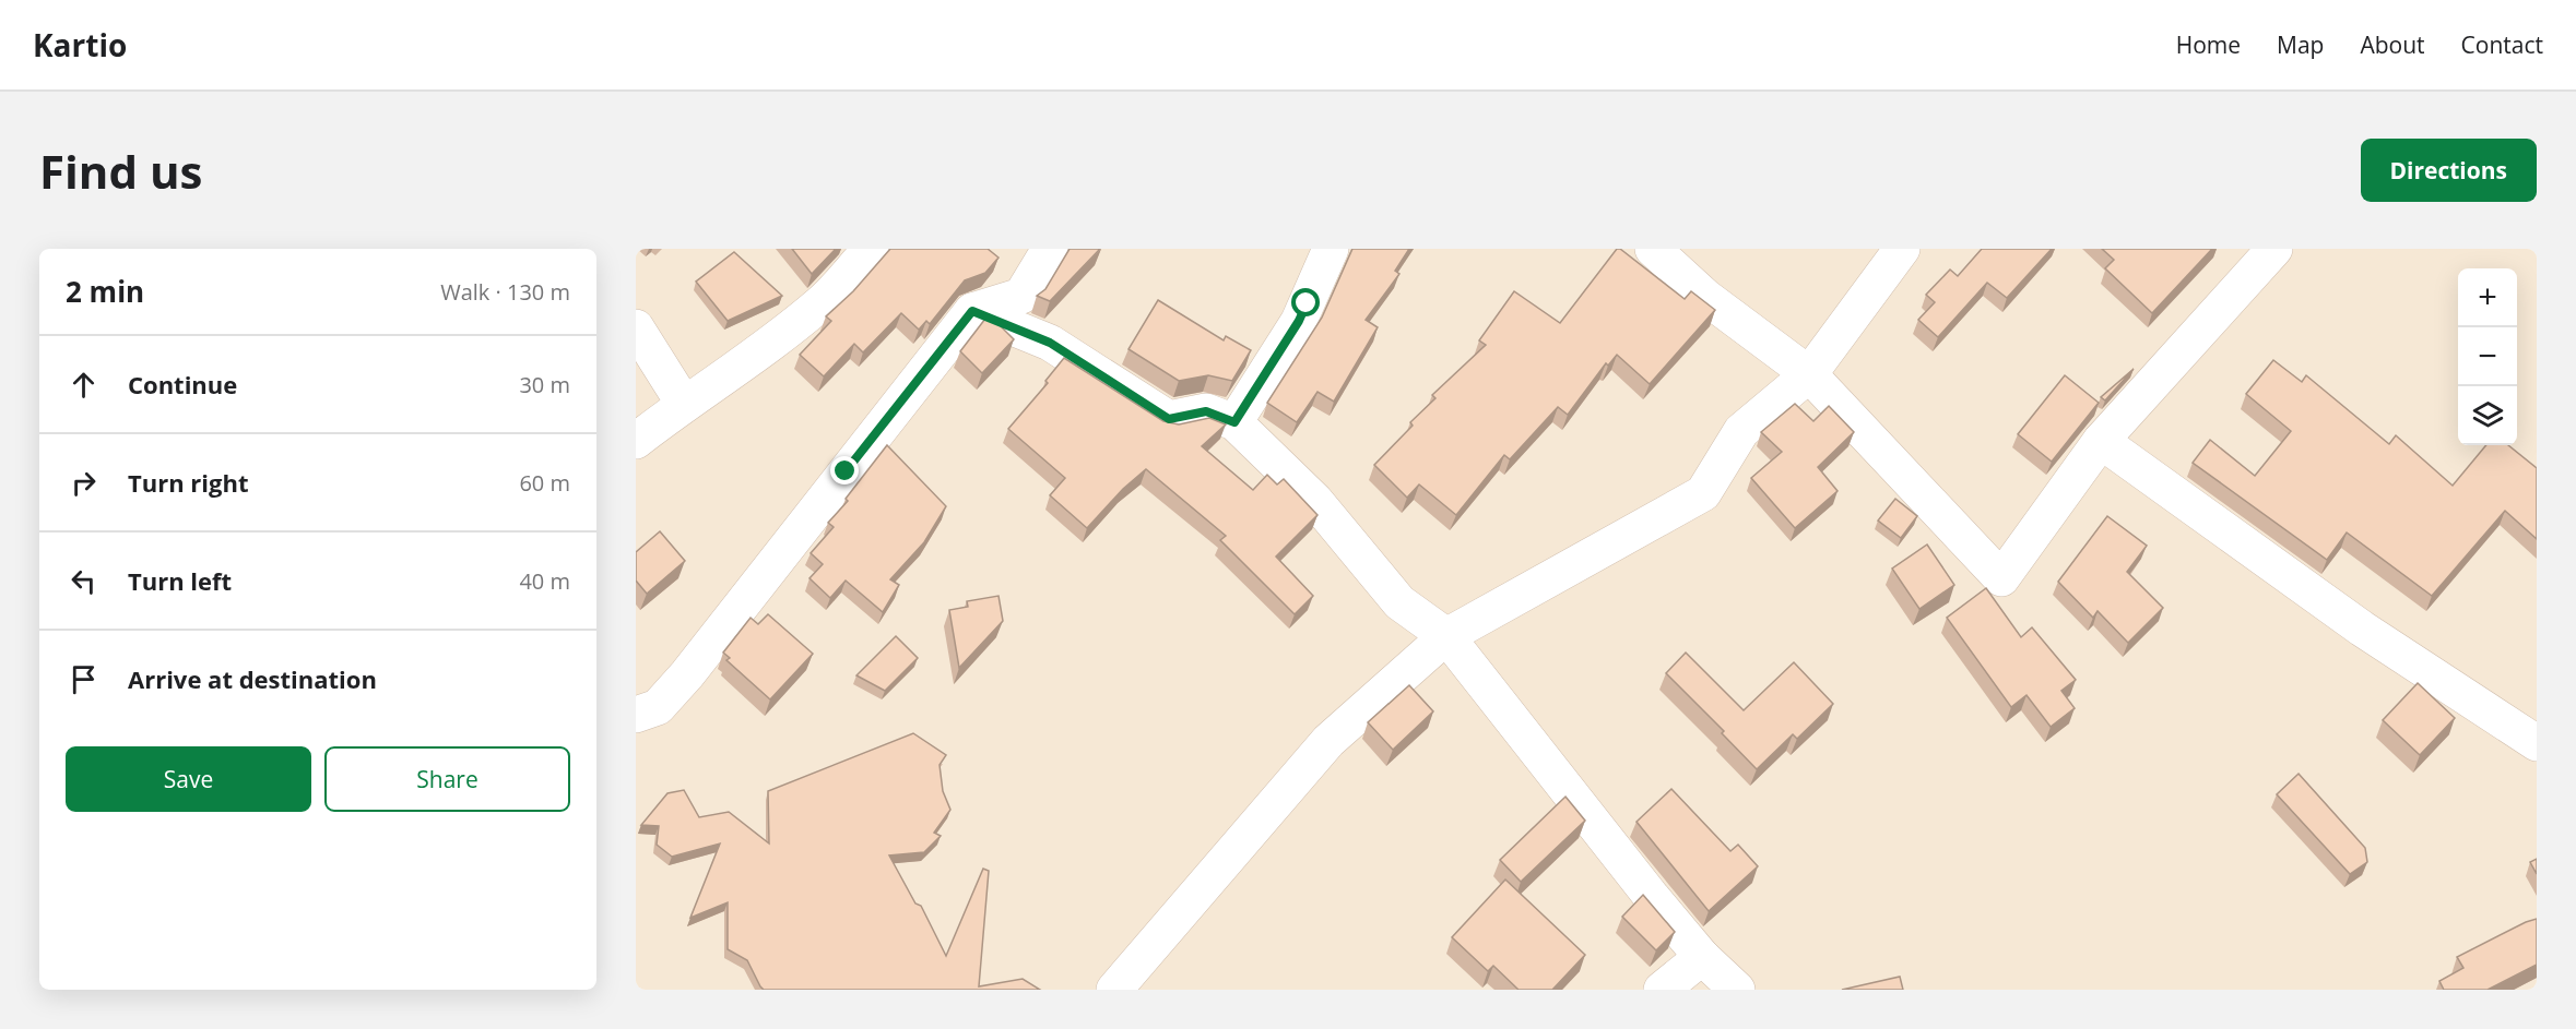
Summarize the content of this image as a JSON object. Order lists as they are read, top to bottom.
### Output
{
  "page": {
    "header": "Kartio",
    "nav": [
      "Home",
      "Map",
      "About",
      "Contact"
    ],
    "buttons": [
      "Directions",
      ["Save", "Share"]
    ],
    "title": "Find us",
    "heading": ["2 min", "Walk · 130 m"],
    "map_buttons": ["+", "−"],
    "list": [
      ["Continue", "30 m"],
      ["Turn right", "60 m"],
      ["Turn left", "40 m"],
      "Arrive at destination"
    ]
  }
}
